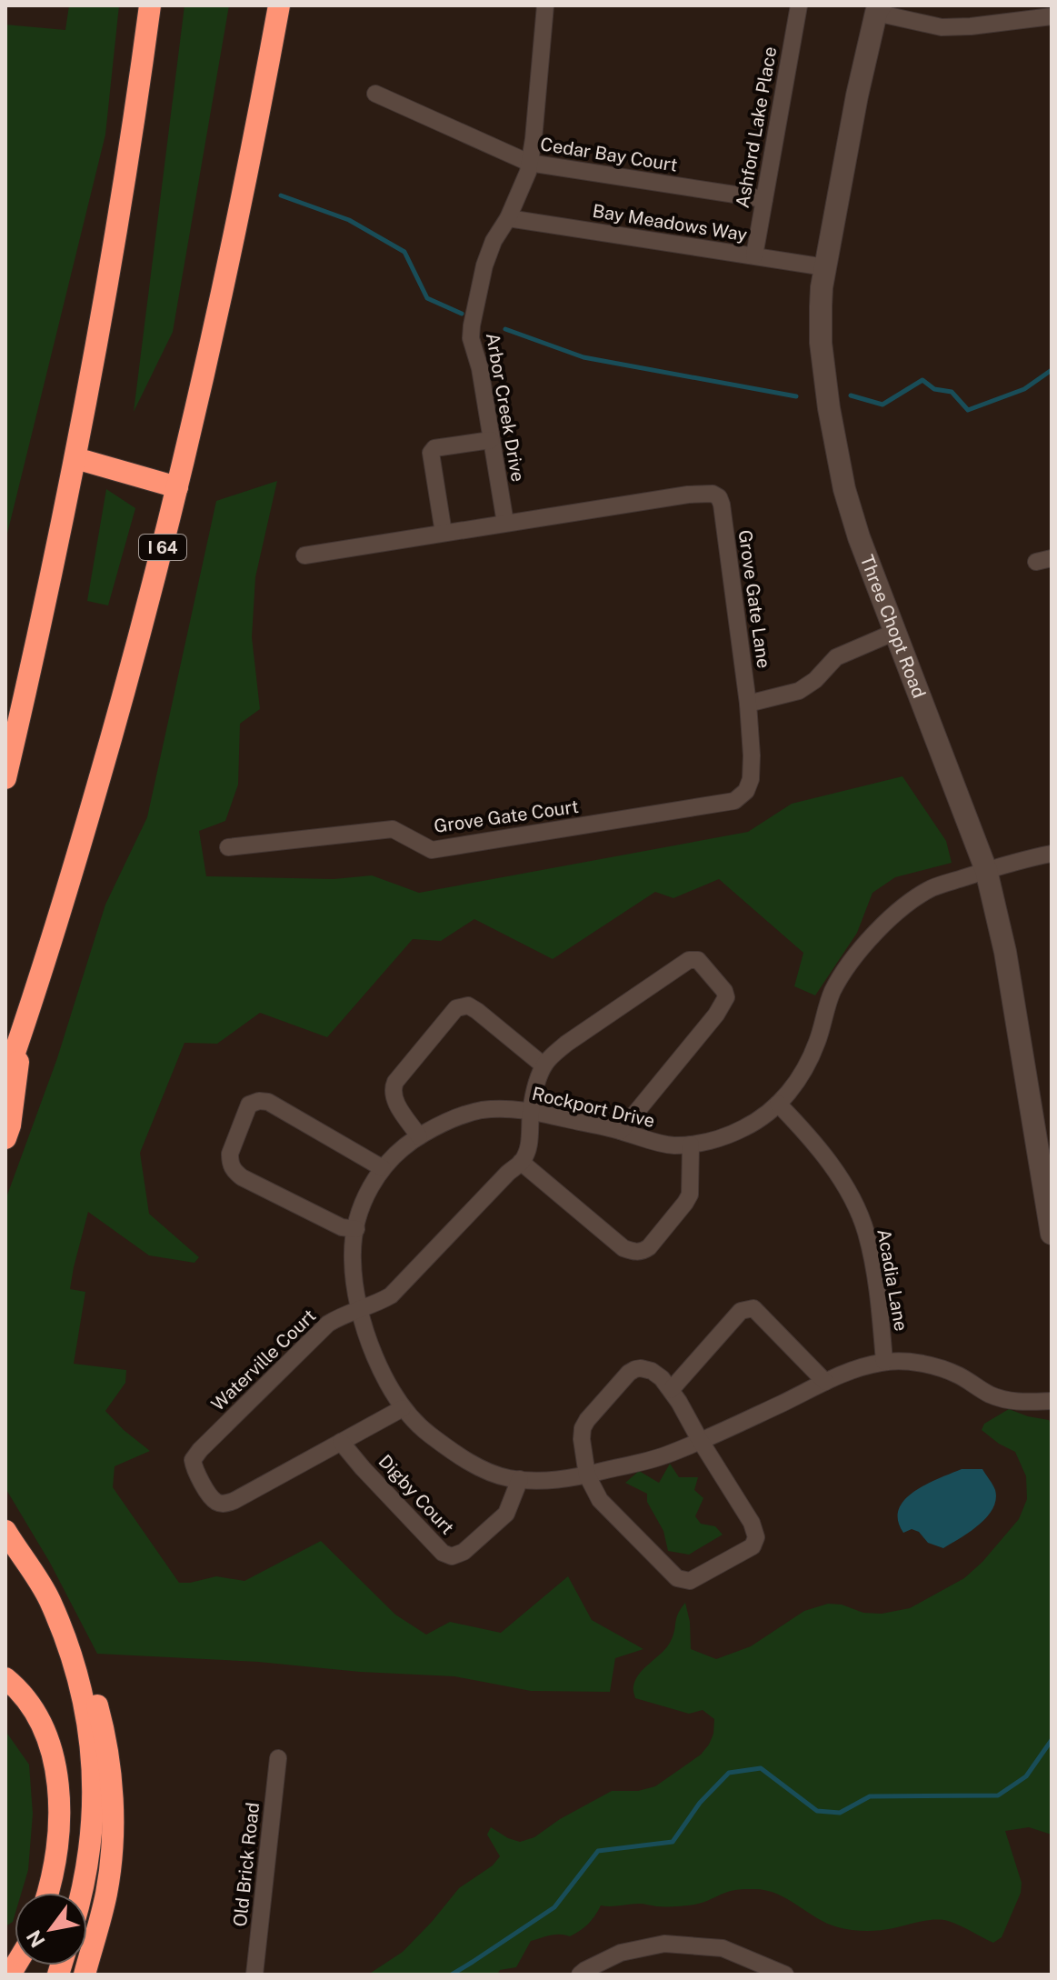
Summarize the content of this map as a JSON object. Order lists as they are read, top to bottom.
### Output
{
  "streets": {
    "highway": ["I 64"],
    "main road": ["Three Chopt Road"],
    "street": [
      "Ashford Lake Place",
      "Cedar Bay Court",
      "Bay Meadows Way",
      "Arbor Creek Drive",
      "Grove Gate Lane",
      "Grove Gate Court",
      "Rockport Drive",
      "Acadia Lane",
      "Waterville Court",
      "Digby Court",
      "Old Brick Road"
    ]
  },
  "crossings": [
    ["Ashford Lake Place", "Cedar Bay Court"],
    ["Ashford Lake Place", "Bay Meadows Way"],
    ["Cedar Bay Court", "Arbor Creek Drive"],
    ["Bay Meadows Way", "Arbor Creek Drive"],
    ["Bay Meadows Way", "Three Chopt Road"],
    ["Arbor Creek Drive", "Grove Gate Lane"],
    ["Grove Gate Lane", "Grove Gate Court"],
    ["Three Chopt Road", "Rockport Drive"],
    ["Rockport Drive", "Acadia Lane"],
    ["Rockport Drive", "Waterville Court"],
    ["Rockport Drive", "Digby Court"],
    ["Waterville Court", "Digby Court"]
  ],
  "north": "bottom left"
}
